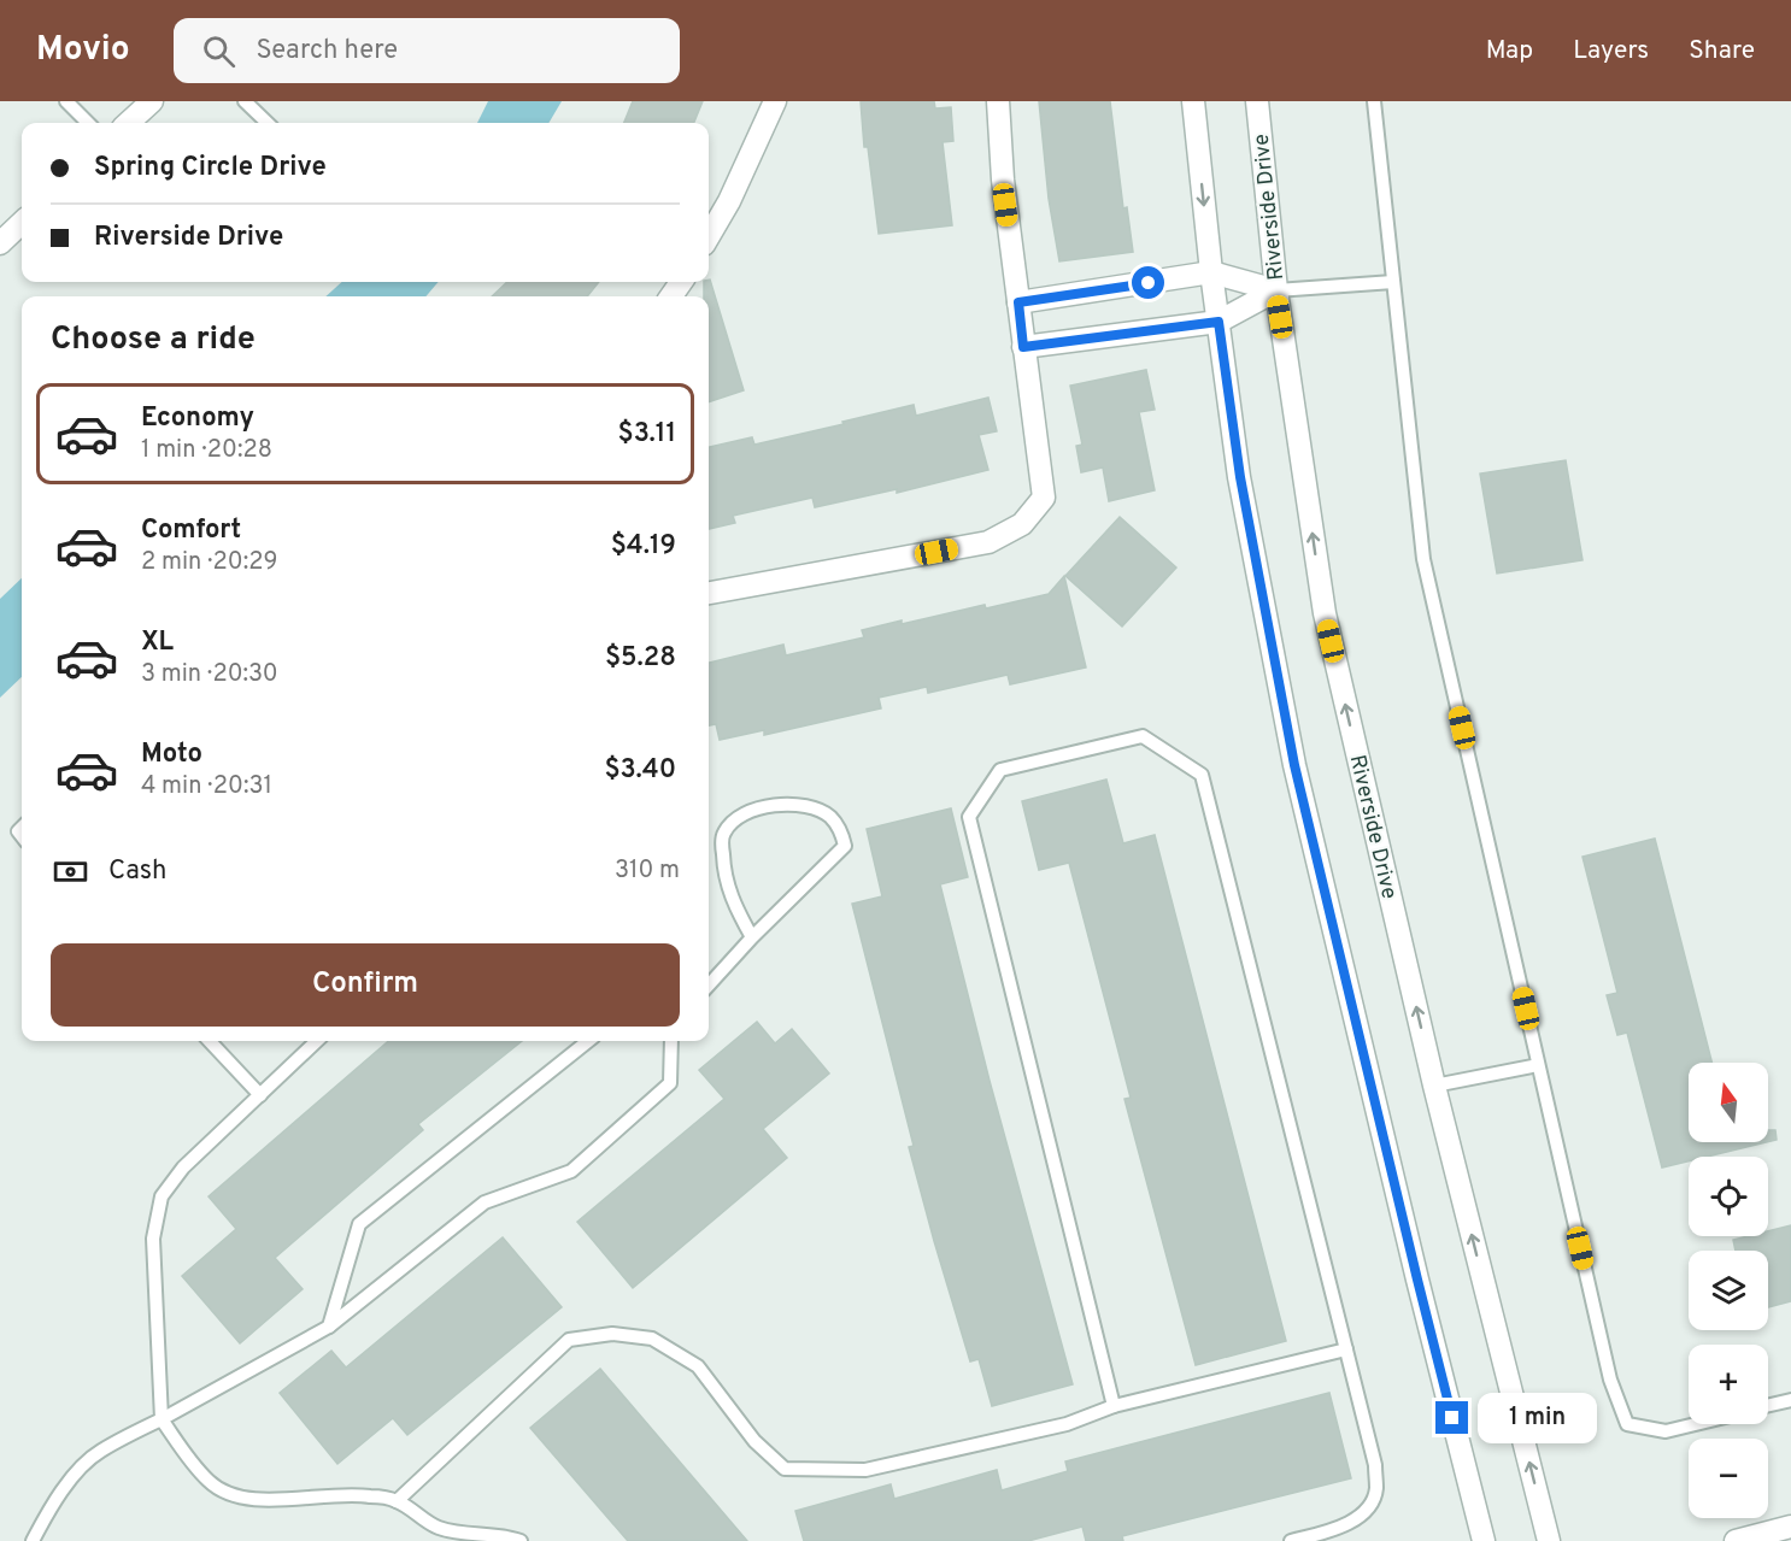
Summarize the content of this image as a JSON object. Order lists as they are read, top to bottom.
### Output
{
  "streets": {
    "street": ["Riverside Drive"]
  },
  "north": "top",
  "page": {
    "header": "Movio",
    "search": "Search here",
    "nav": ["Map", "Layers", "Share"],
    "banner": ["Spring Circle Drive", "Riverside Drive"],
    "heading": "Choose a ride",
    "list": [
      {
        "name": "Economy",
        "note": "1 min · 20:28",
        "value": "$3.11"
      },
      {
        "name": "Comfort",
        "note": "2 min · 20:29",
        "value": "$4.19"
      },
      {
        "name": "XL",
        "note": "3 min · 20:30",
        "value": "$5.28"
      },
      {
        "name": "Moto",
        "note": "4 min · 20:31",
        "value": "$3.40"
      }
    ],
    "pay": ["Cash", "310 m"],
    "buttons": "Confirm",
    "map_buttons": ["+", "−"],
    "bubble": "1 min"
  }
}
